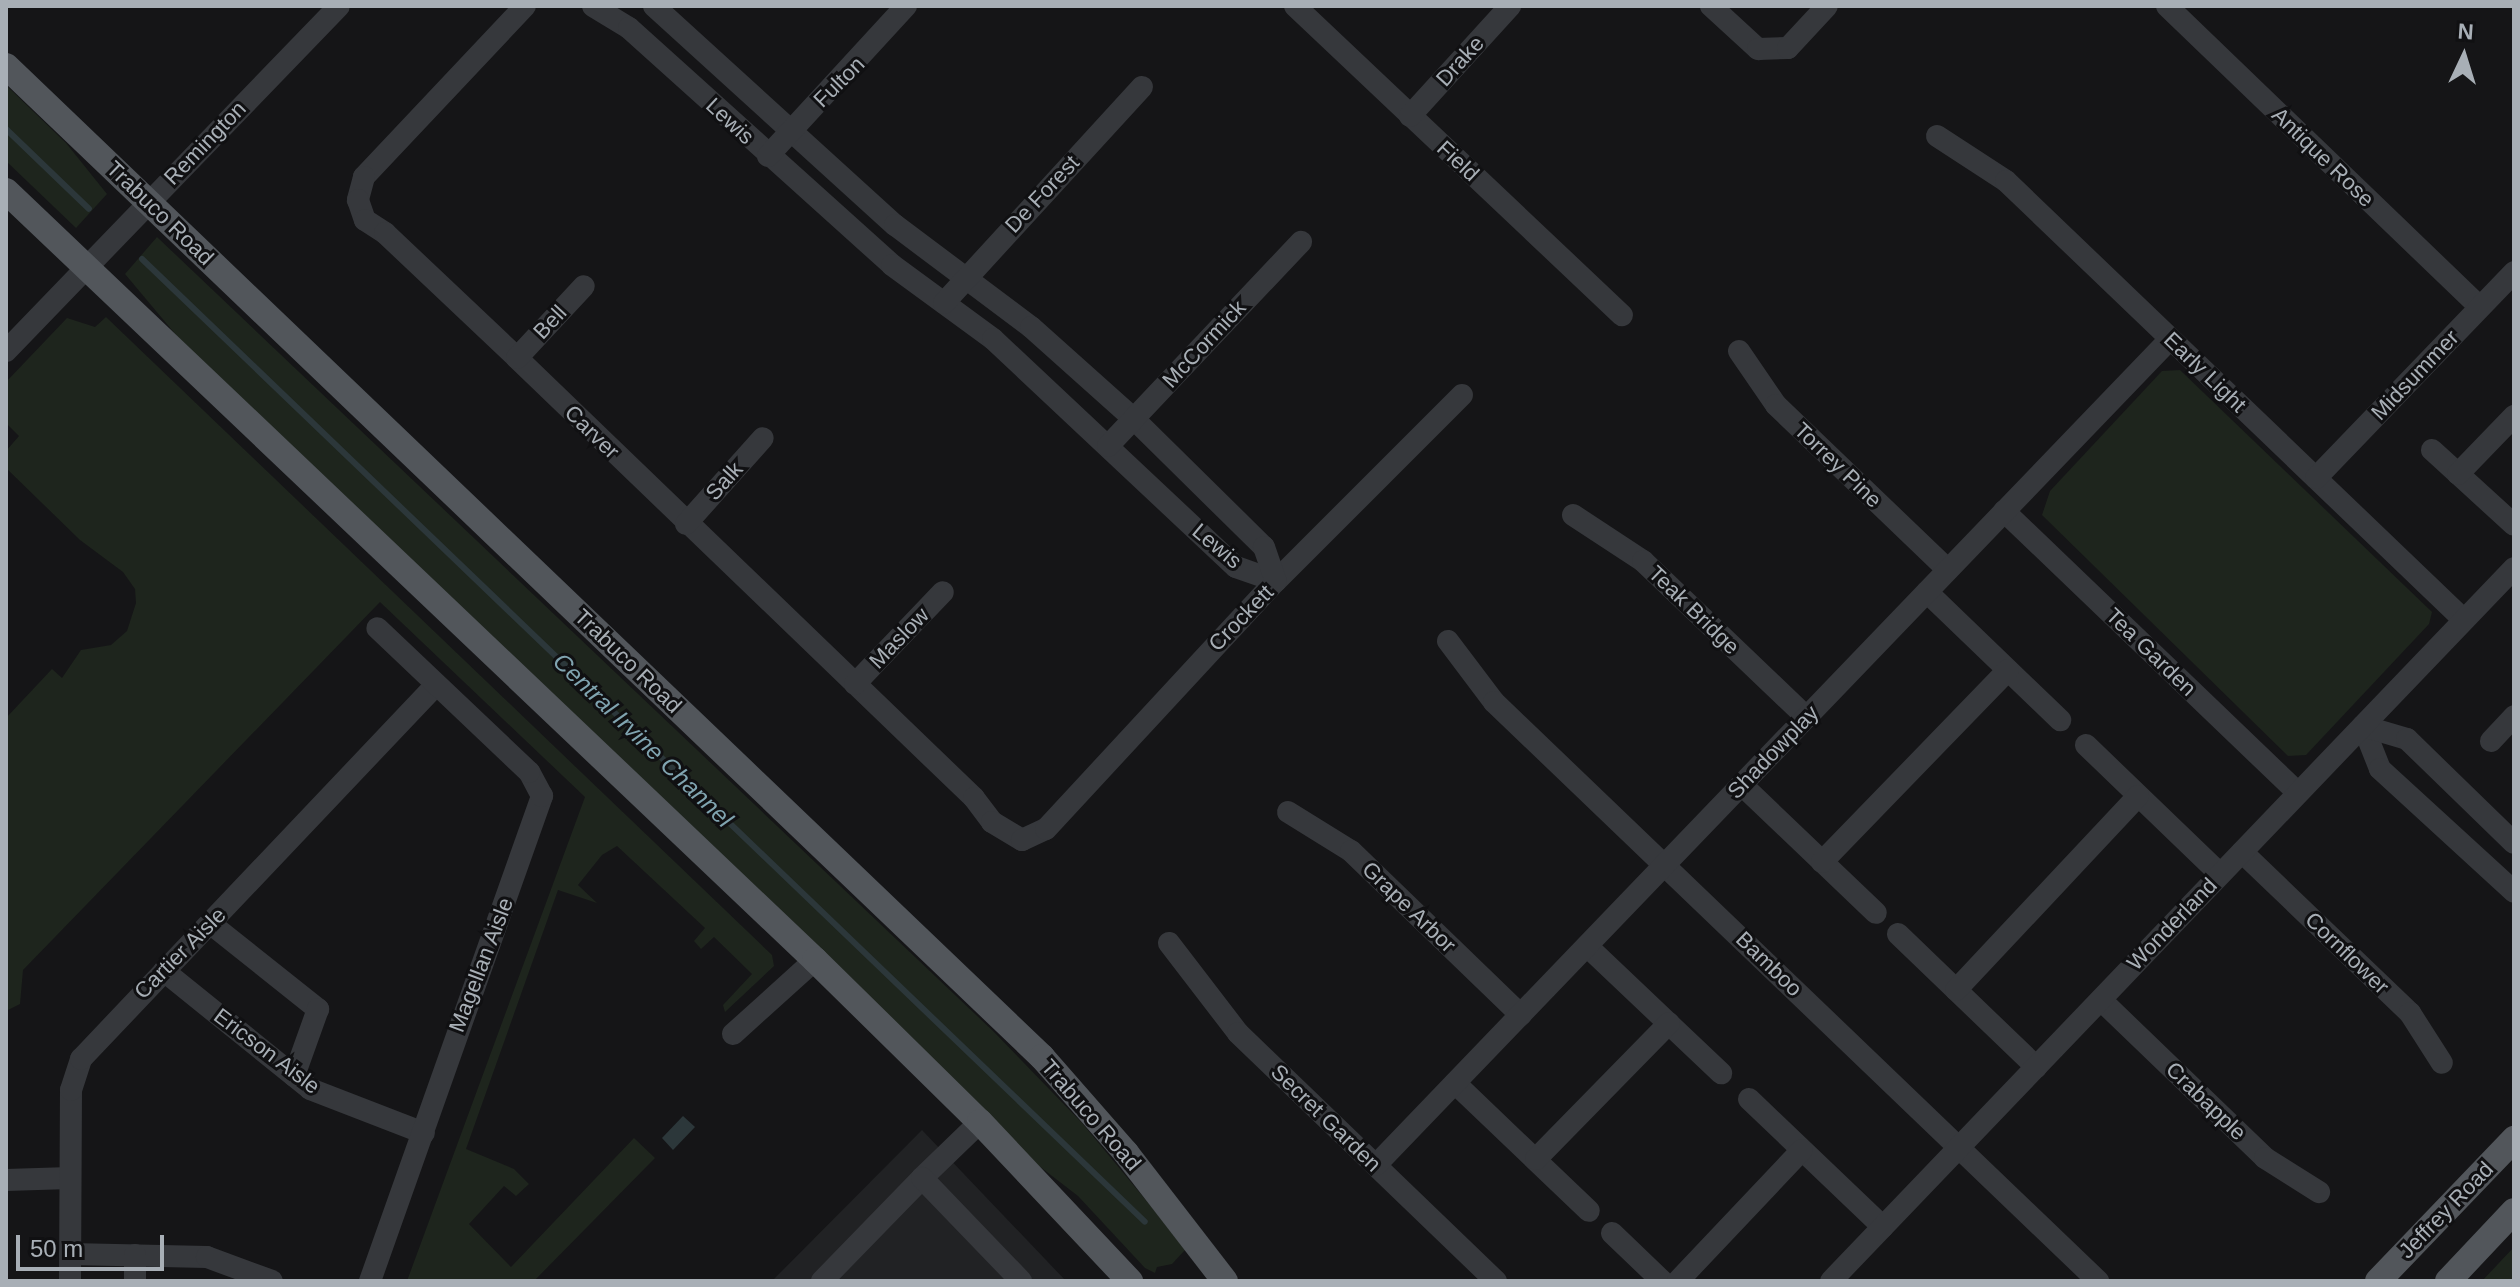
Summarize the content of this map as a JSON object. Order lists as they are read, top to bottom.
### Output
{
  "streets": {
    "main road": ["Trabuco Road", "Jeffrey Road"],
    "street": [
      "Drake",
      "Fulton",
      "Lewis",
      "Remington",
      "Antique Rose",
      "Field",
      "De Forest",
      "Bell",
      "McCormick",
      "Early Light",
      "Midsummer",
      "Carver",
      "Torrey Pine",
      "Salk",
      "Teak Bridge",
      "Crockett",
      "Maslow",
      "Tea Garden",
      "Shadowplay",
      "Grape Arbor",
      "Wonderland",
      "Cartier Aisle",
      "Cornflower",
      "Bamboo",
      "Magellan Aisle",
      "Ericson Aisle",
      "Crabapple",
      "Secret Garden"
    ]
  },
  "crossings": [
    ["Drake", "Field"],
    ["Fulton", "Lewis"],
    ["Lewis", "De Forest"],
    ["Lewis", "McCormick"],
    ["Lewis", "Crockett"],
    ["Remington", "Trabuco Road"],
    ["Antique Rose", "Midsummer"],
    ["Bell", "Carver"],
    ["Early Light", "Midsummer"],
    ["Early Light", "Shadowplay"],
    ["Early Light", "Wonderland"],
    ["Carver", "Salk"],
    ["Carver", "Crockett"],
    ["Carver", "Maslow"],
    ["Torrey Pine", "Shadowplay"],
    ["Teak Bridge", "Shadowplay"],
    ["Tea Garden", "Shadowplay"],
    ["Tea Garden", "Wonderland"],
    ["Shadowplay", "Grape Arbor"],
    ["Shadowplay", "Bamboo"],
    ["Shadowplay", "Secret Garden"],
    ["Wonderland", "Cornflower"],
    ["Wonderland", "Bamboo"],
    ["Wonderland", "Crabapple"],
    ["Cartier Aisle", "Magellan Aisle"],
    ["Cartier Aisle", "Ericson Aisle"],
    ["Magellan Aisle", "Ericson Aisle"]
  ],
  "water": ["Central Irvine Channel"],
  "scale_bar": "50 m",
  "north": "top"
}
